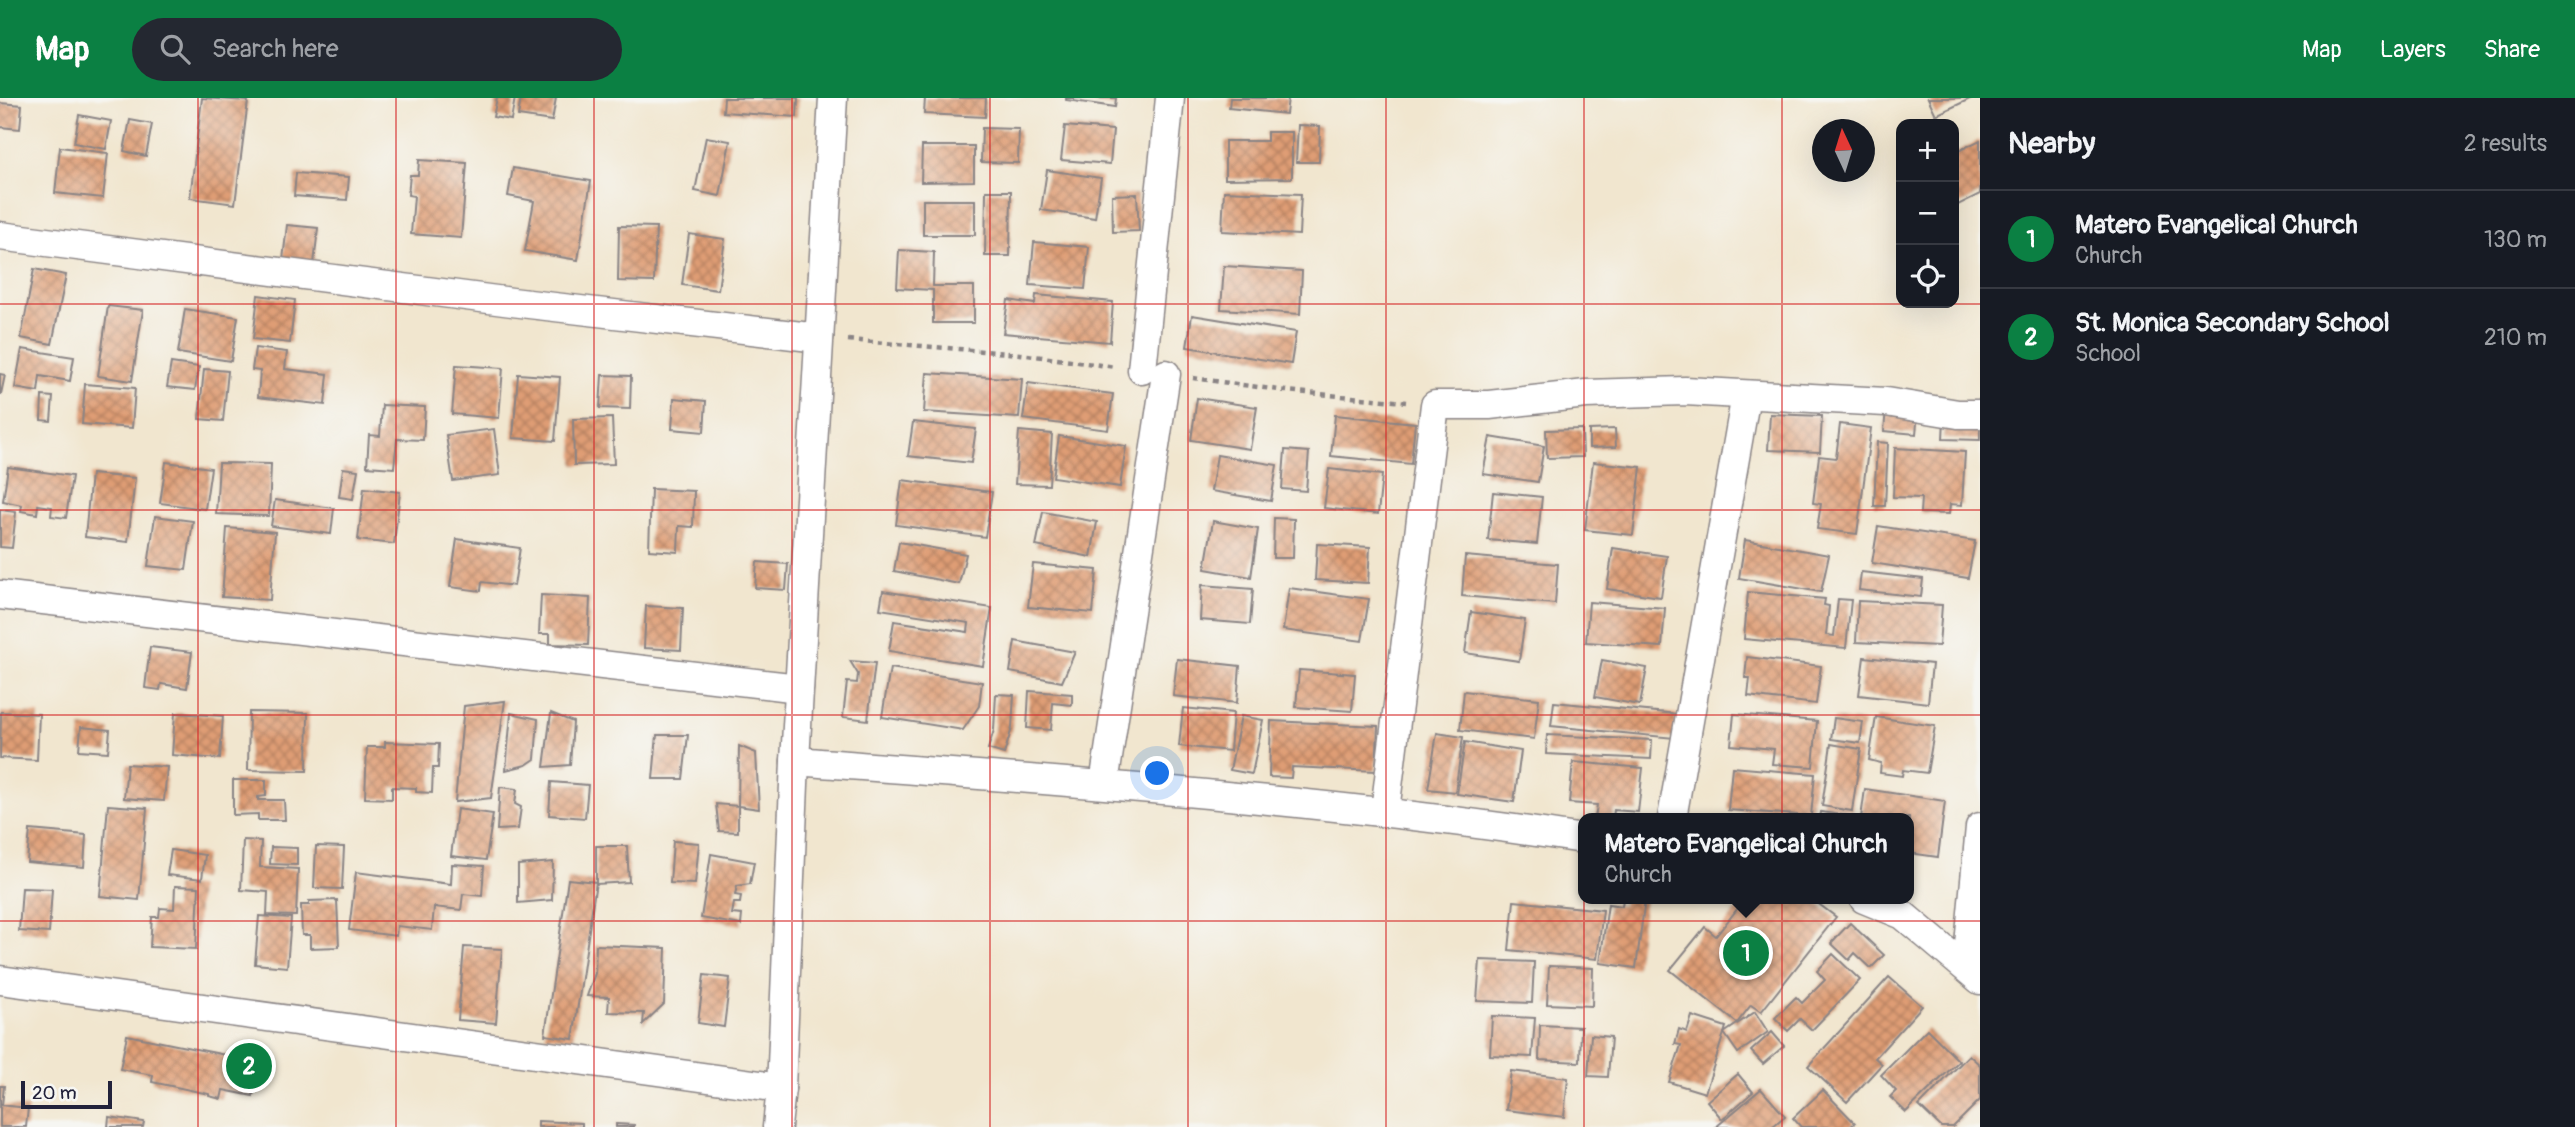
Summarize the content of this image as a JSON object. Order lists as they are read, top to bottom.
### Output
{
  "scale_bar": "20 m",
  "north": "top",
  "page": {
    "header": "Map",
    "search": "Search here",
    "nav": ["Map", "Layers", "Share"],
    "heading": ["Nearby", "2 results"],
    "map_buttons": ["+", "−"],
    "list": [
      {
        "mark": "1",
        "name": "Matero Evangelical Church",
        "note": "Church",
        "value": "130 m"
      },
      {
        "mark": "2",
        "name": "St. Monica Secondary School",
        "note": "School",
        "value": "210 m"
      }
    ],
    "popup": ["Matero Evangelical Church", "Church"],
    "pins": ["1", "2"],
    "scale": "20 m"
  }
}
